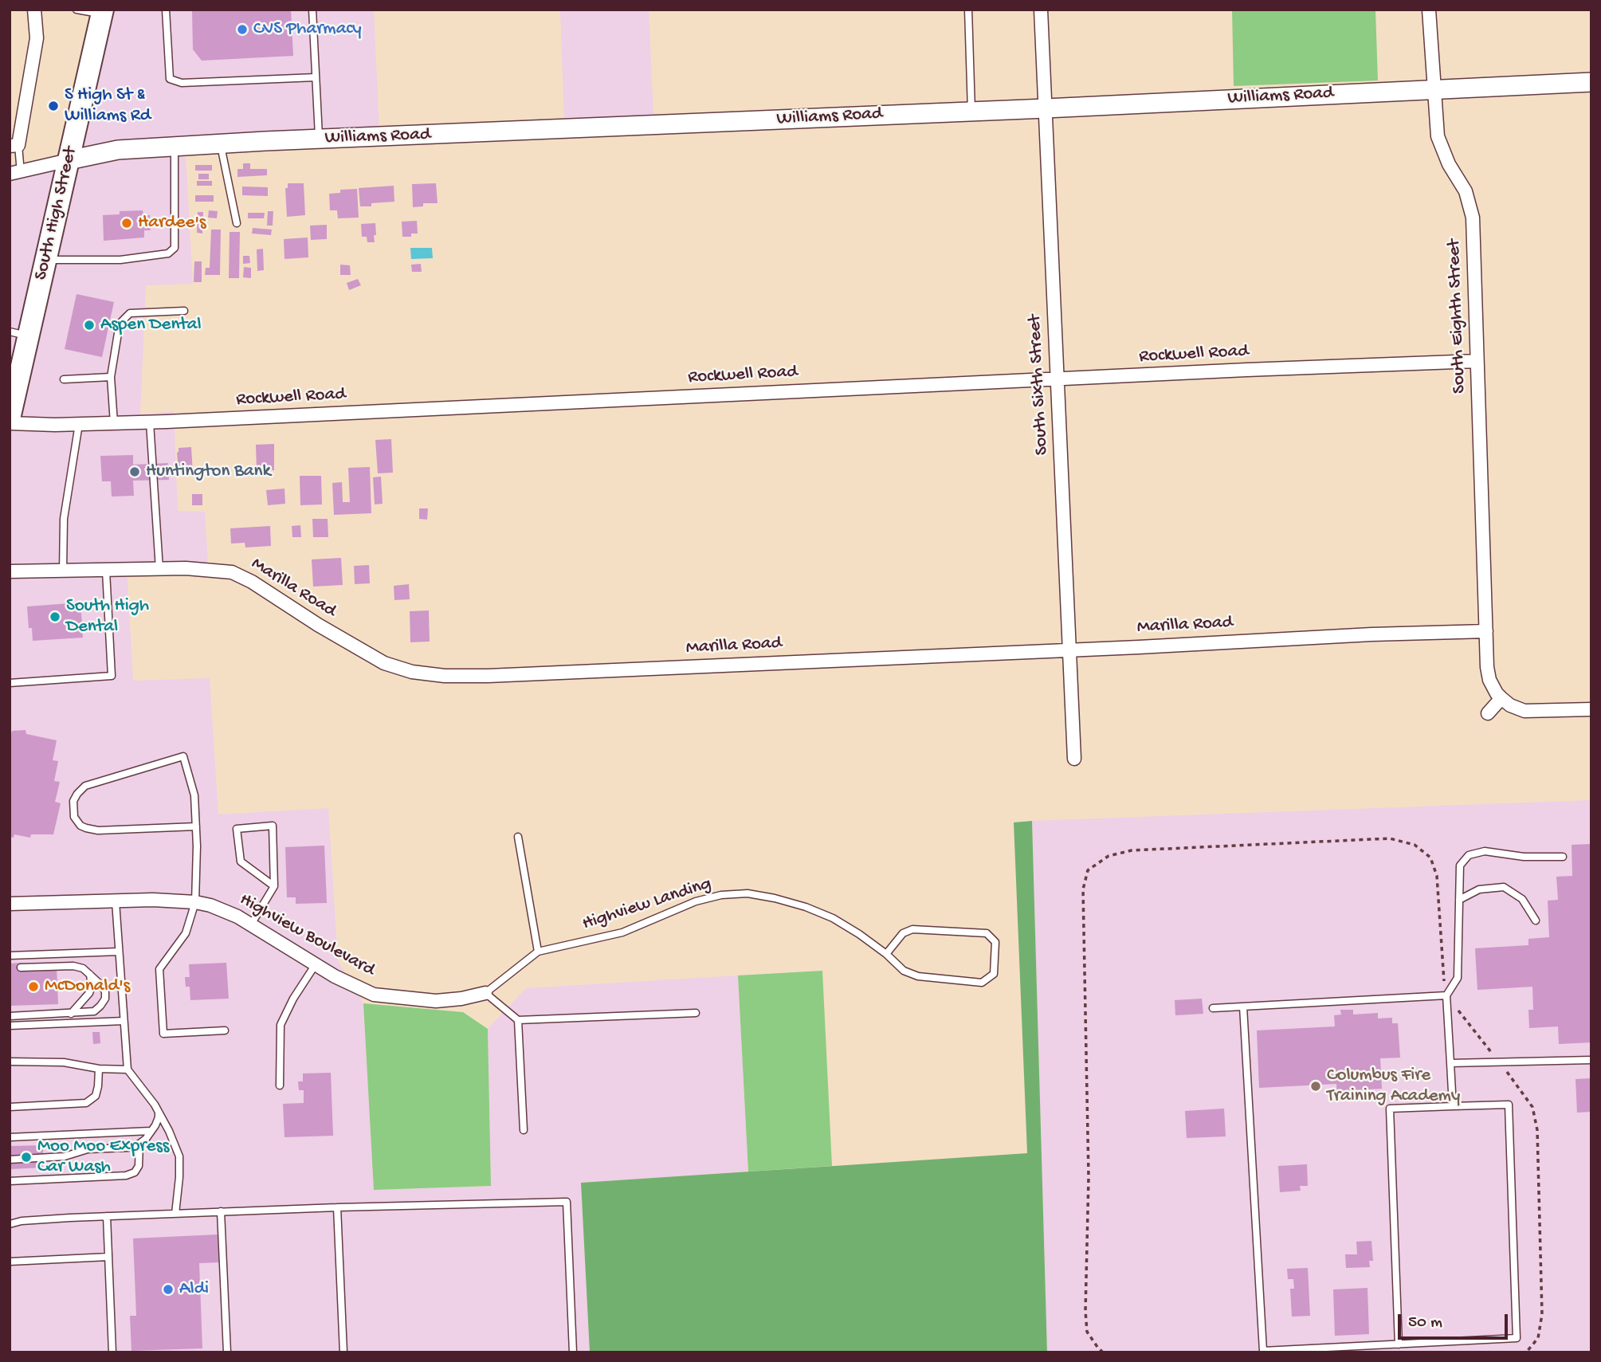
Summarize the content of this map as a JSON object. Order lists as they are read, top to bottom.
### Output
{
  "streets": {
    "main road": ["Williams Road", "South High Street"],
    "street": [
      "South Eighth Street",
      "Rockwell Road",
      "South Sixth Street",
      "Marilla Road",
      "Highview Boulevard"
    ],
    "lane": ["Highview Landing"]
  },
  "crossings": [
    ["Williams Road", "South High Street"],
    ["Williams Road", "South Eighth Street"],
    ["Williams Road", "South Sixth Street"],
    ["South Eighth Street", "Rockwell Road"],
    ["South Eighth Street", "Marilla Road"],
    ["Rockwell Road", "South Sixth Street"],
    ["South Sixth Street", "Marilla Road"],
    ["Highview Landing", "Highview Boulevard"]
  ],
  "places": [
    "CVS Pharmacy",
    "S High St & Williams Rd",
    "Hardee's",
    "Aspen Dental",
    "Huntington Bank",
    "South High Dental",
    "McDonald's",
    "Columbus Fire Training Academy",
    "Moo Moo Express Car Wash",
    "Aldi"
  ],
  "scale_bar": "50 m"
}
